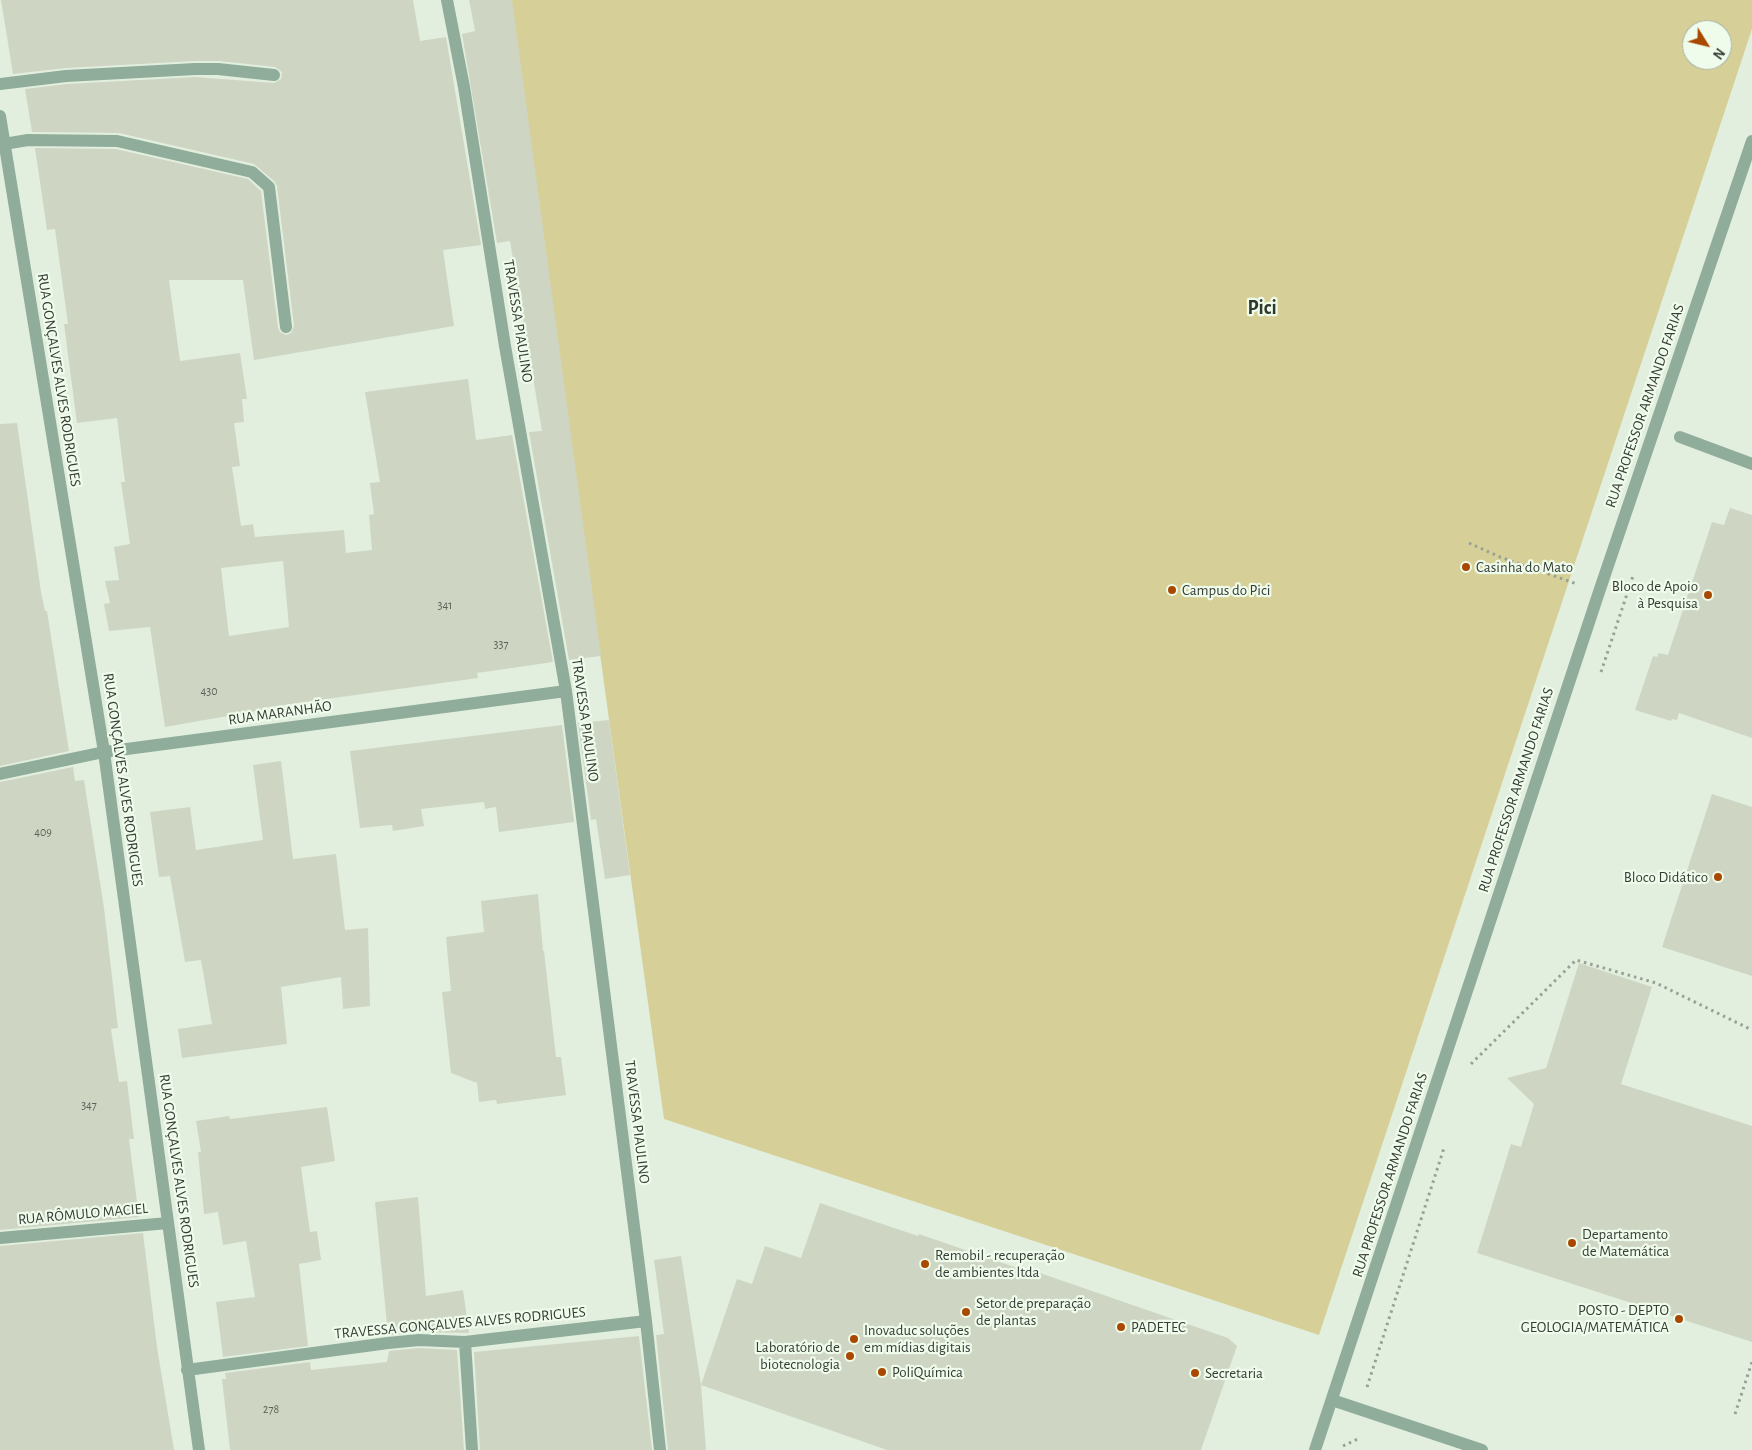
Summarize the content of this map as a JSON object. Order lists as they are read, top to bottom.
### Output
{
  "streets": {
    "street": [
      "TRAVESSA PIAULINO",
      "RUA GONÇALVES ALVES RODRIGUES",
      "RUA PROFESSOR ARMANDO FARIAS",
      "RUA MARANHÃO",
      "RUA RÔMULO MACIEL",
      "TRAVESSA GONÇALVES ALVES RODRIGUES"
    ]
  },
  "crossings": [
    ["TRAVESSA PIAULINO", "RUA MARANHÃO"],
    ["TRAVESSA PIAULINO", "TRAVESSA GONÇALVES ALVES RODRIGUES"],
    ["RUA GONÇALVES ALVES RODRIGUES", "RUA MARANHÃO"],
    ["RUA GONÇALVES ALVES RODRIGUES", "RUA RÔMULO MACIEL"],
    ["RUA GONÇALVES ALVES RODRIGUES", "TRAVESSA GONÇALVES ALVES RODRIGUES"]
  ],
  "districts": ["Pici"],
  "places": [
    "Casinha do Mato",
    "Campus do Pici",
    "Bloco de Apoio à Pesquisa",
    "Bloco Didático",
    "Departamento de Matemática",
    "Remobil - recuperação de ambientes ltda",
    "Setor de preparação de plantas",
    "POSTO - DEPTO GEOLOGIA/MATEMÁTICA",
    "PADETEC",
    "Inovaduc soluções em mídias digitais",
    "Laboratório de biotecnologia",
    "PoliQuímica",
    "Secretaria"
  ],
  "house_numbers": [
    "341",
    "337",
    "430",
    "409",
    "347",
    "278"
  ],
  "north": "bottom right"
}
